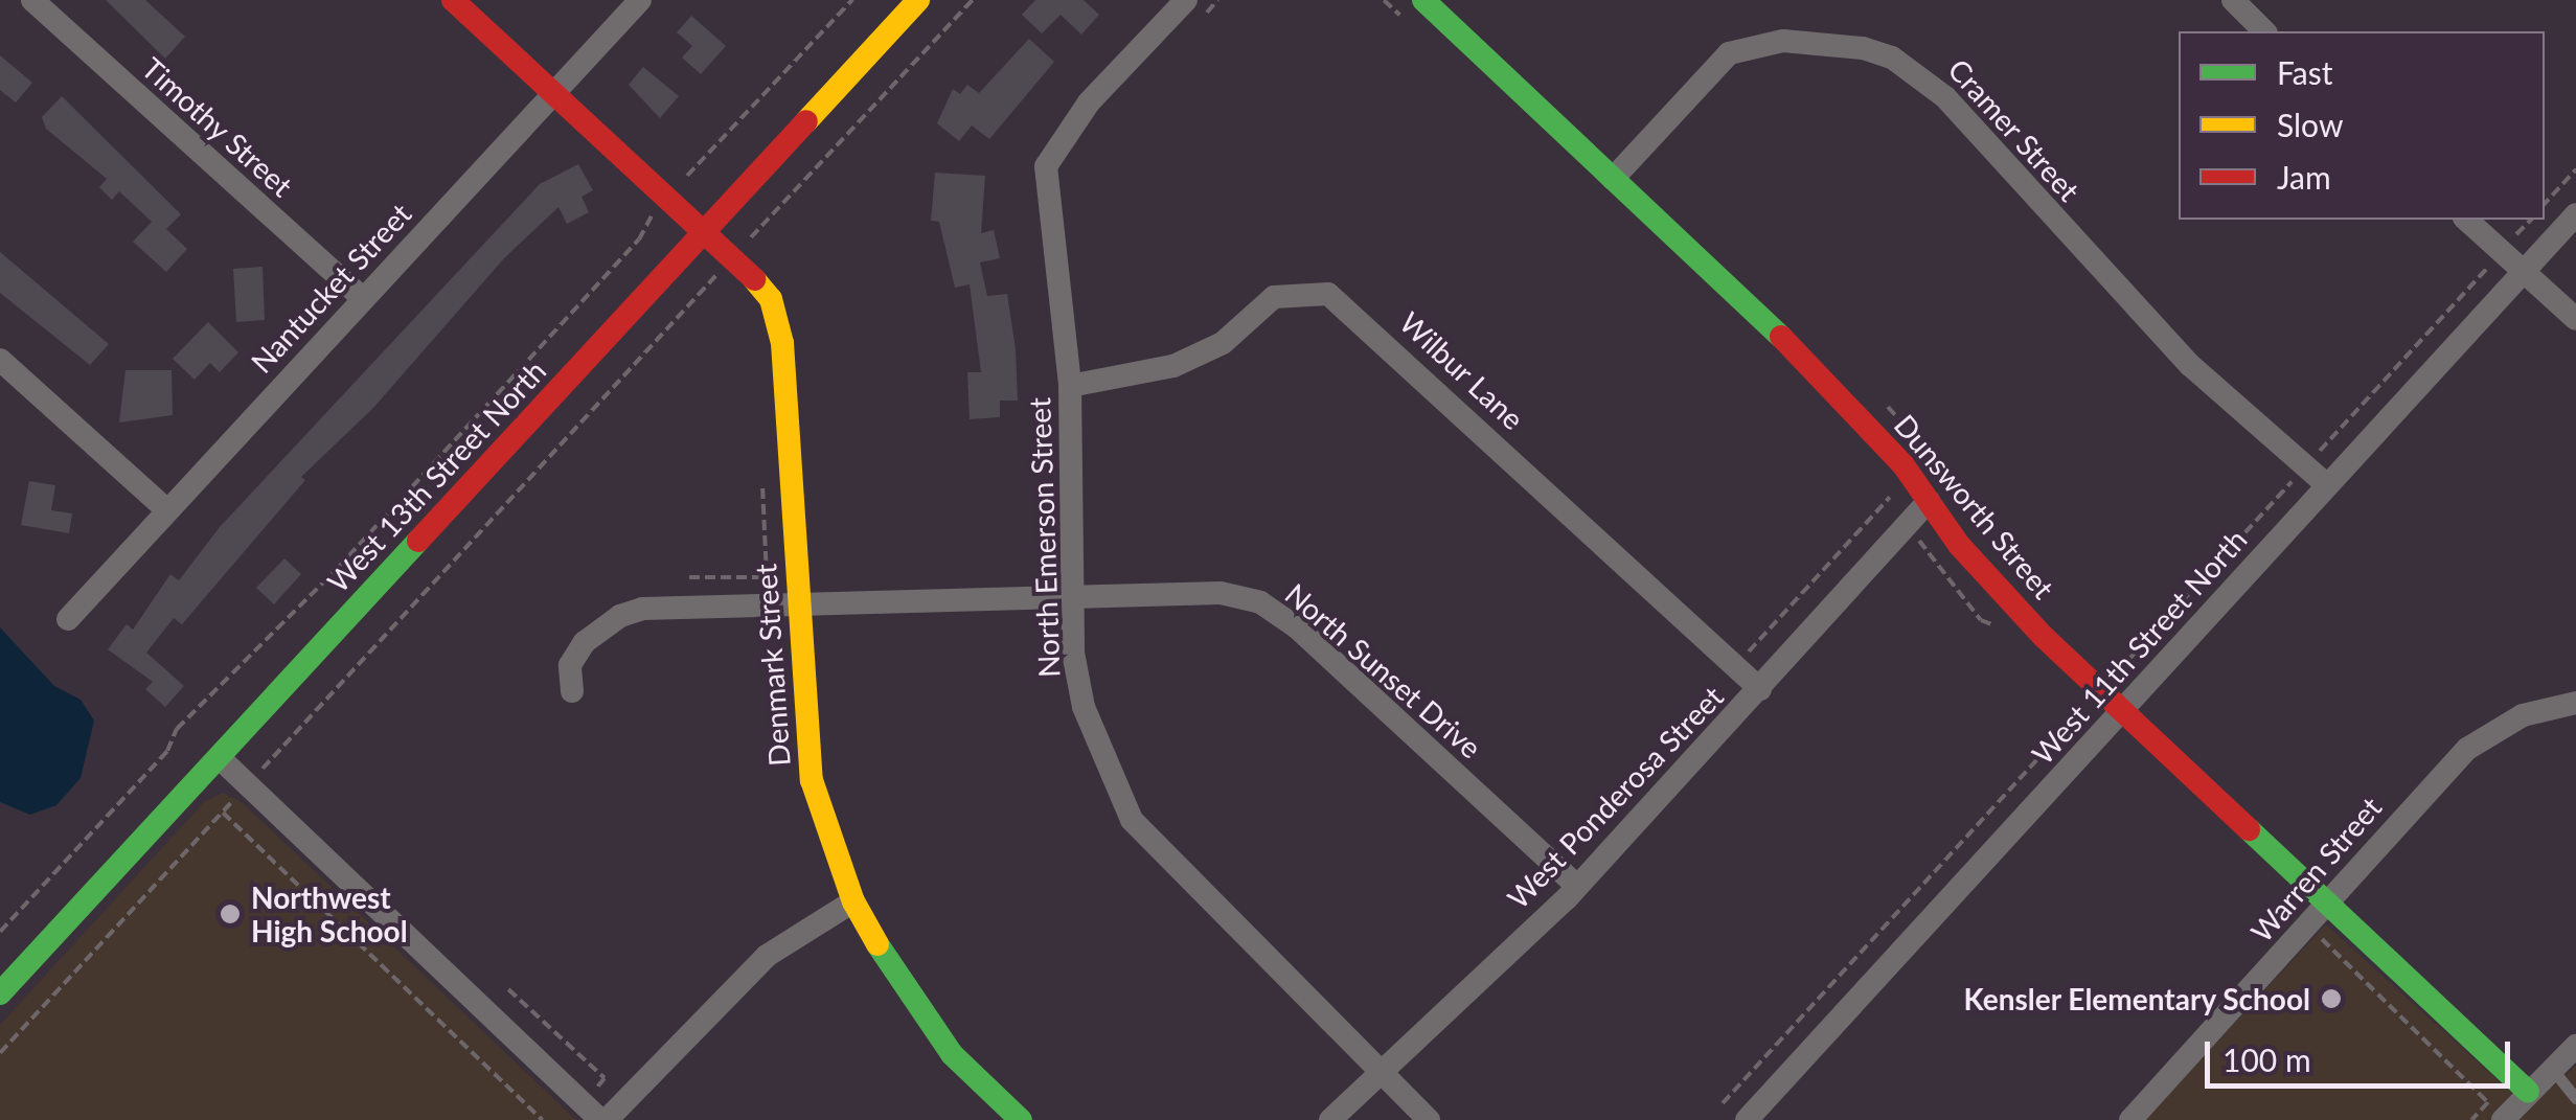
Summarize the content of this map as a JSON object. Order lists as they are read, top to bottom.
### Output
{
  "streets": {
    "street": [
      "Timothy Street",
      "Cramer Street",
      "Nantucket Street",
      "Wilbur Lane",
      "West 13th Street North",
      "Dunsworth Street",
      "North Emerson Street",
      "West 11th Street North",
      "Denmark Street",
      "North Sunset Drive",
      "West Ponderosa Street",
      "Warren Street"
    ]
  },
  "crossings": [
    ["Timothy Street", "Nantucket Street"],
    ["Cramer Street", "Dunsworth Street"],
    ["Cramer Street", "West 11th Street North"],
    ["Nantucket Street", "Denmark Street"],
    ["Wilbur Lane", "North Emerson Street"],
    ["Wilbur Lane", "West Ponderosa Street"],
    ["West 13th Street North", "Denmark Street"],
    ["Dunsworth Street", "West 11th Street North"],
    ["Dunsworth Street", "West Ponderosa Street"],
    ["Dunsworth Street", "Warren Street"],
    ["North Emerson Street", "North Sunset Drive"],
    ["North Emerson Street", "West Ponderosa Street"],
    ["Denmark Street", "North Sunset Drive"],
    ["North Sunset Drive", "West Ponderosa Street"]
  ],
  "places": ["Northwest High School", "Kensler Elementary School"],
  "legend": ["Fast", "Slow", "Jam"],
  "scale_bar": "100 m"
}
